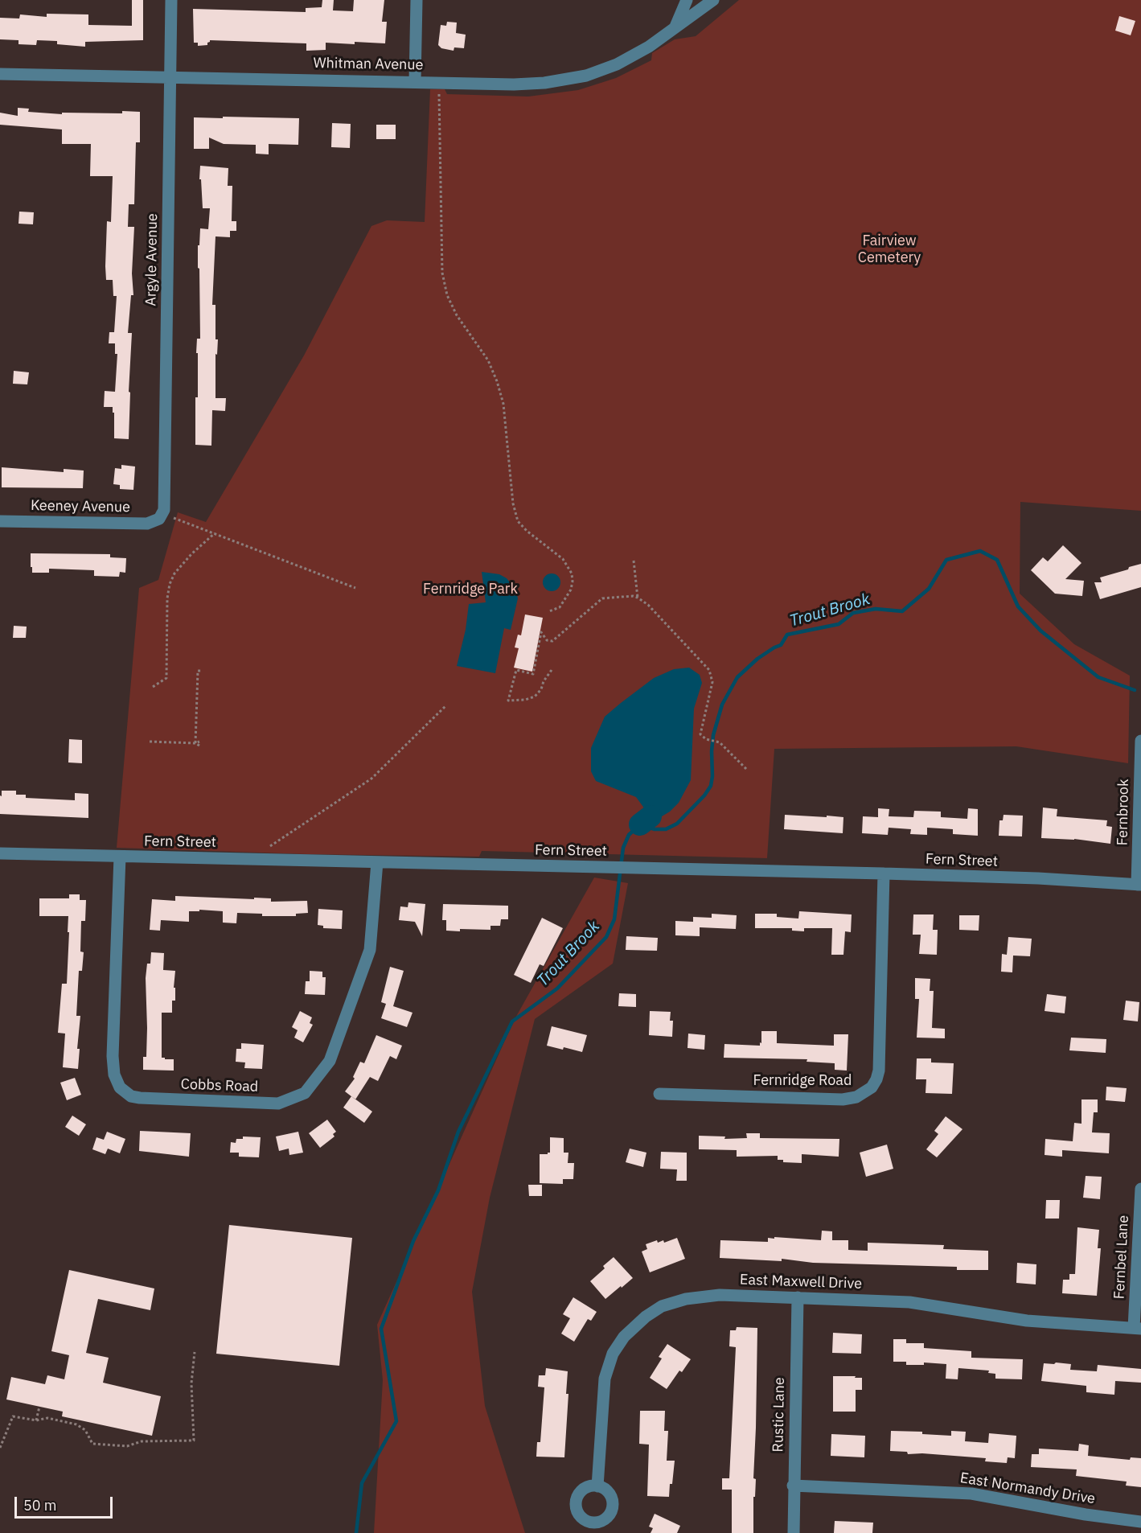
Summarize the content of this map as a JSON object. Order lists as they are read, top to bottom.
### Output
{
  "streets": {
    "street": [
      "Whitman Avenue",
      "Argyle Avenue",
      "Keeney Avenue",
      "Fernbrook",
      "Fern Street",
      "Fernridge Road",
      "Cobbs Road",
      "Fernbel Lane",
      "East Maxwell Drive",
      "Rustic Lane",
      "East Normandy Drive"
    ]
  },
  "crossings": [
    ["Whitman Avenue", "Argyle Avenue"],
    ["Argyle Avenue", "Keeney Avenue"],
    ["Fernbrook", "Fern Street"],
    ["Fern Street", "Fernridge Road"],
    ["Fern Street", "Cobbs Road"],
    ["Fernbel Lane", "East Maxwell Drive"],
    ["East Maxwell Drive", "Rustic Lane"],
    ["Rustic Lane", "East Normandy Drive"]
  ],
  "water": ["Trout Brook"],
  "parks": ["Fairview Cemetery", "Fernridge Park"],
  "scale_bar": "50 m"
}
